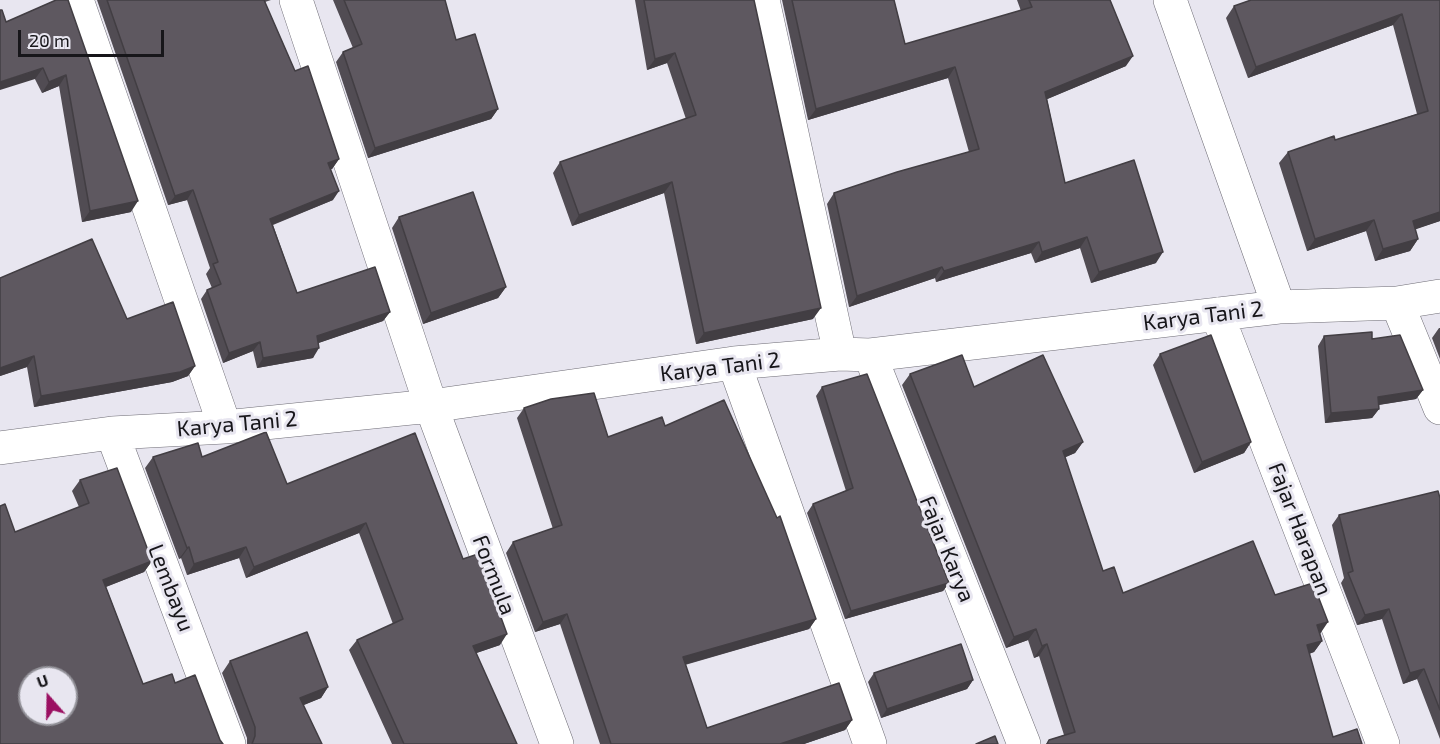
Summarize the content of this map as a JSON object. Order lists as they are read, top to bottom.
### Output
{
  "streets": {
    "street": [
      "Karya Tani 2",
      "Fajar Harapan",
      "Fajar Karya",
      "Formula",
      "Lembayu"
    ]
  },
  "crossings": [
    ["Karya Tani 2", "Fajar Harapan"],
    ["Karya Tani 2", "Fajar Karya"],
    ["Karya Tani 2", "Formula"],
    ["Karya Tani 2", "Lembayu"]
  ],
  "scale_bar": "20 m",
  "north": "top"
}
